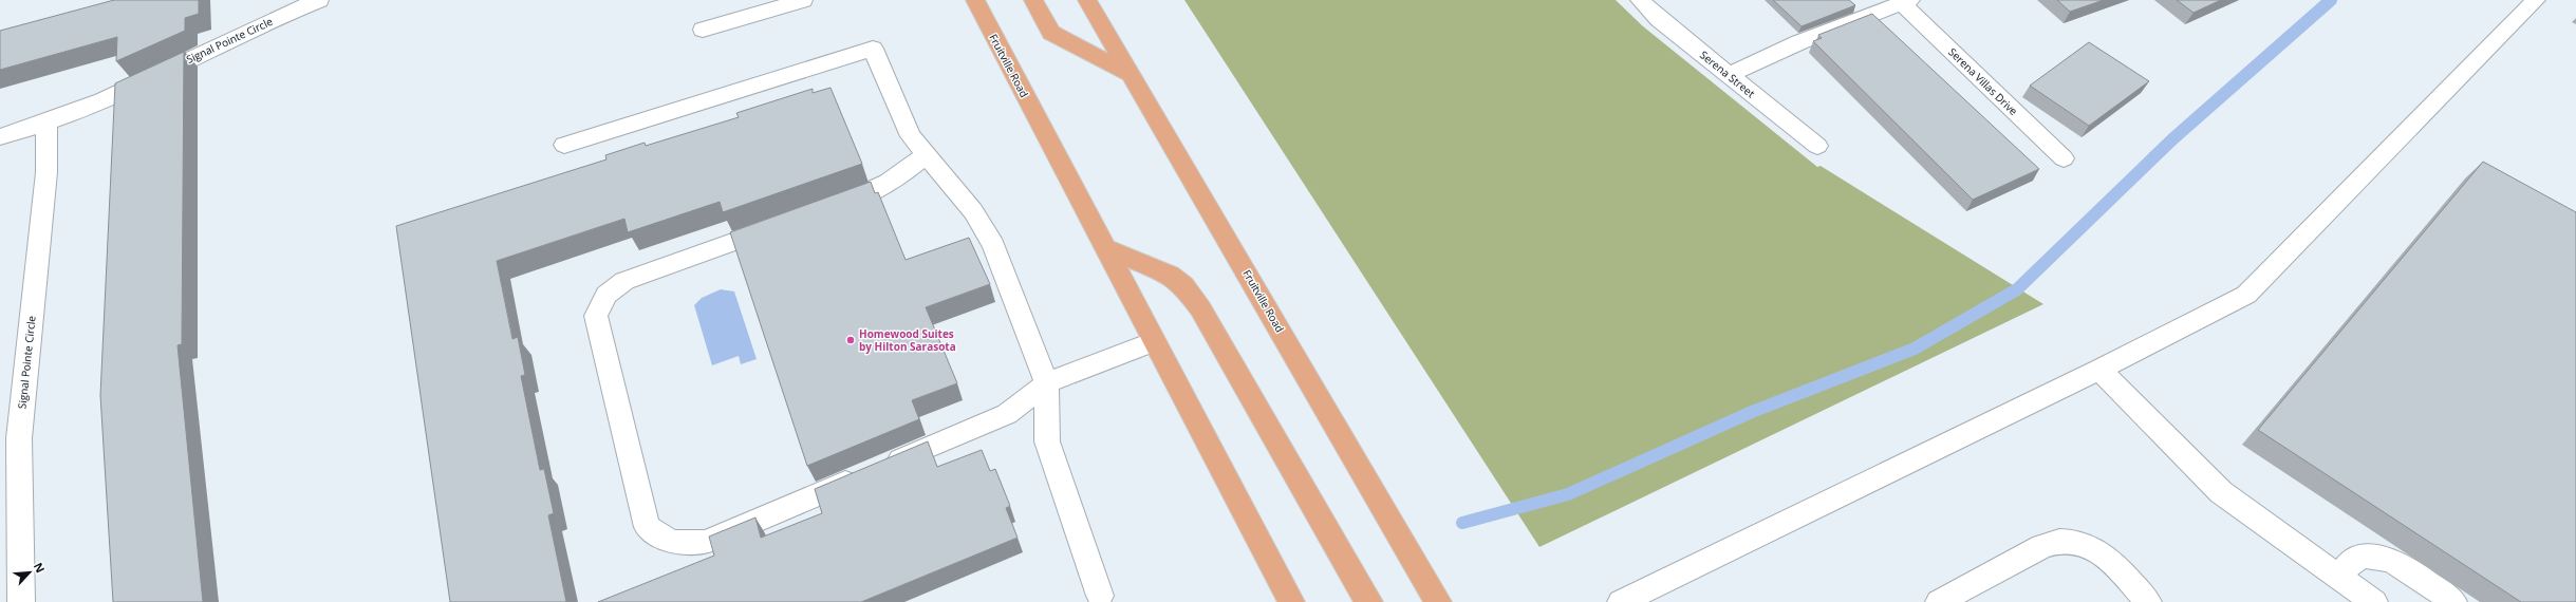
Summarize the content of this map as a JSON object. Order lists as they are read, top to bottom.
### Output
{
  "streets": {
    "main road": ["Fruitville Road"],
    "street": ["Signal Pointe Circle", "Serena Street", "Serena Villas Drive"]
  },
  "crossings": [
    ["Serena Street", "Serena Villas Drive"]
  ],
  "places": ["Homewood Suites by Hilton Sarasota"],
  "north": "top right"
}
